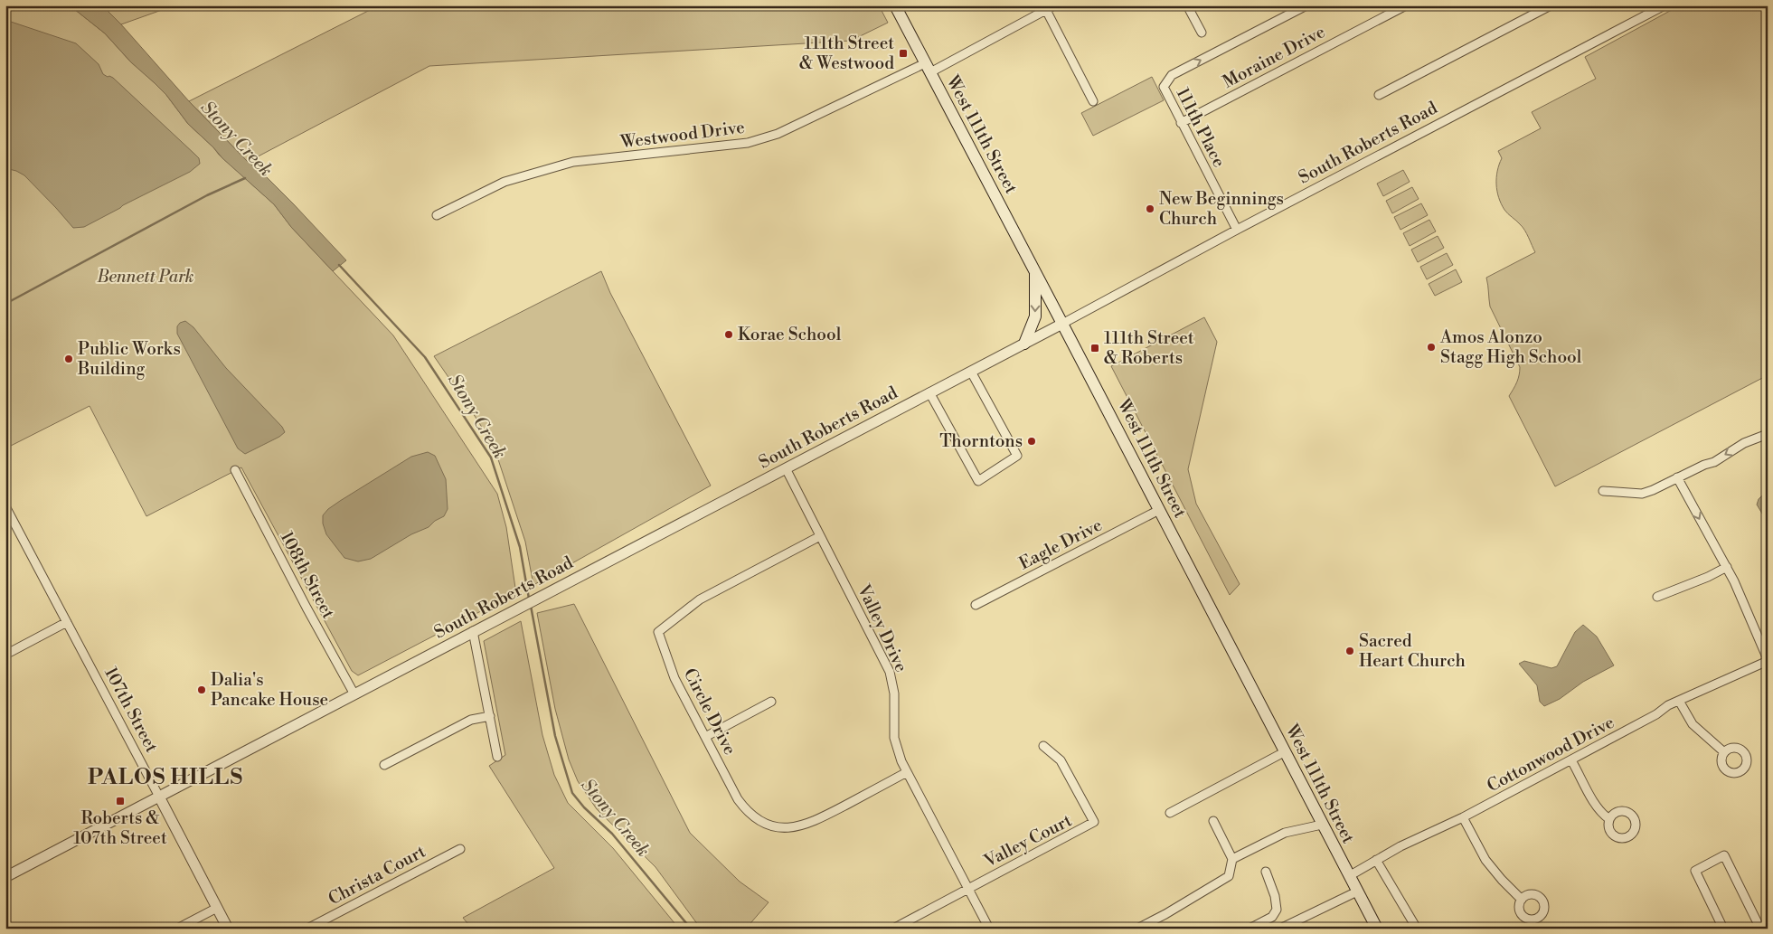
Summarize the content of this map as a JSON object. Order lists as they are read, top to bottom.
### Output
{
  "streets": {
    "main road": ["West 111th Street"],
    "street": [
      "Moraine Drive",
      "111th Place",
      "Westwood Drive",
      "South Roberts Road",
      "Eagle Drive",
      "108th Street",
      "Valley Drive",
      "107th Street",
      "Circle Drive",
      "Cottonwood Drive",
      "Valley Court",
      "Christa Court"
    ]
  },
  "crossings": [
    ["Moraine Drive", "111th Place"],
    ["111th Place", "South Roberts Road"],
    ["Westwood Drive", "West 111th Street"],
    ["West 111th Street", "South Roberts Road"],
    ["West 111th Street", "Eagle Drive"],
    ["West 111th Street", "Cottonwood Drive"],
    ["South Roberts Road", "108th Street"],
    ["South Roberts Road", "Valley Drive"],
    ["South Roberts Road", "107th Street"],
    ["Valley Drive", "Circle Drive"],
    ["Valley Drive", "Valley Court"]
  ],
  "one_way": ["111th Place"],
  "districts": ["PALOS HILLS"],
  "water": ["Stony Creek"],
  "parks": ["Bennett Park"],
  "places": {
    "transit": ["111th Street & Westwood", "111th Street & Roberts", "Roberts & 107th Street"],
    "other": [
      "New Beginnings Church",
      "Korae School",
      "Amos Alonzo Stagg High School",
      "Public Works Building",
      "Thorntons",
      "Sacred Heart Church",
      "Dalia's Pancake House"
    ]
  }
}
